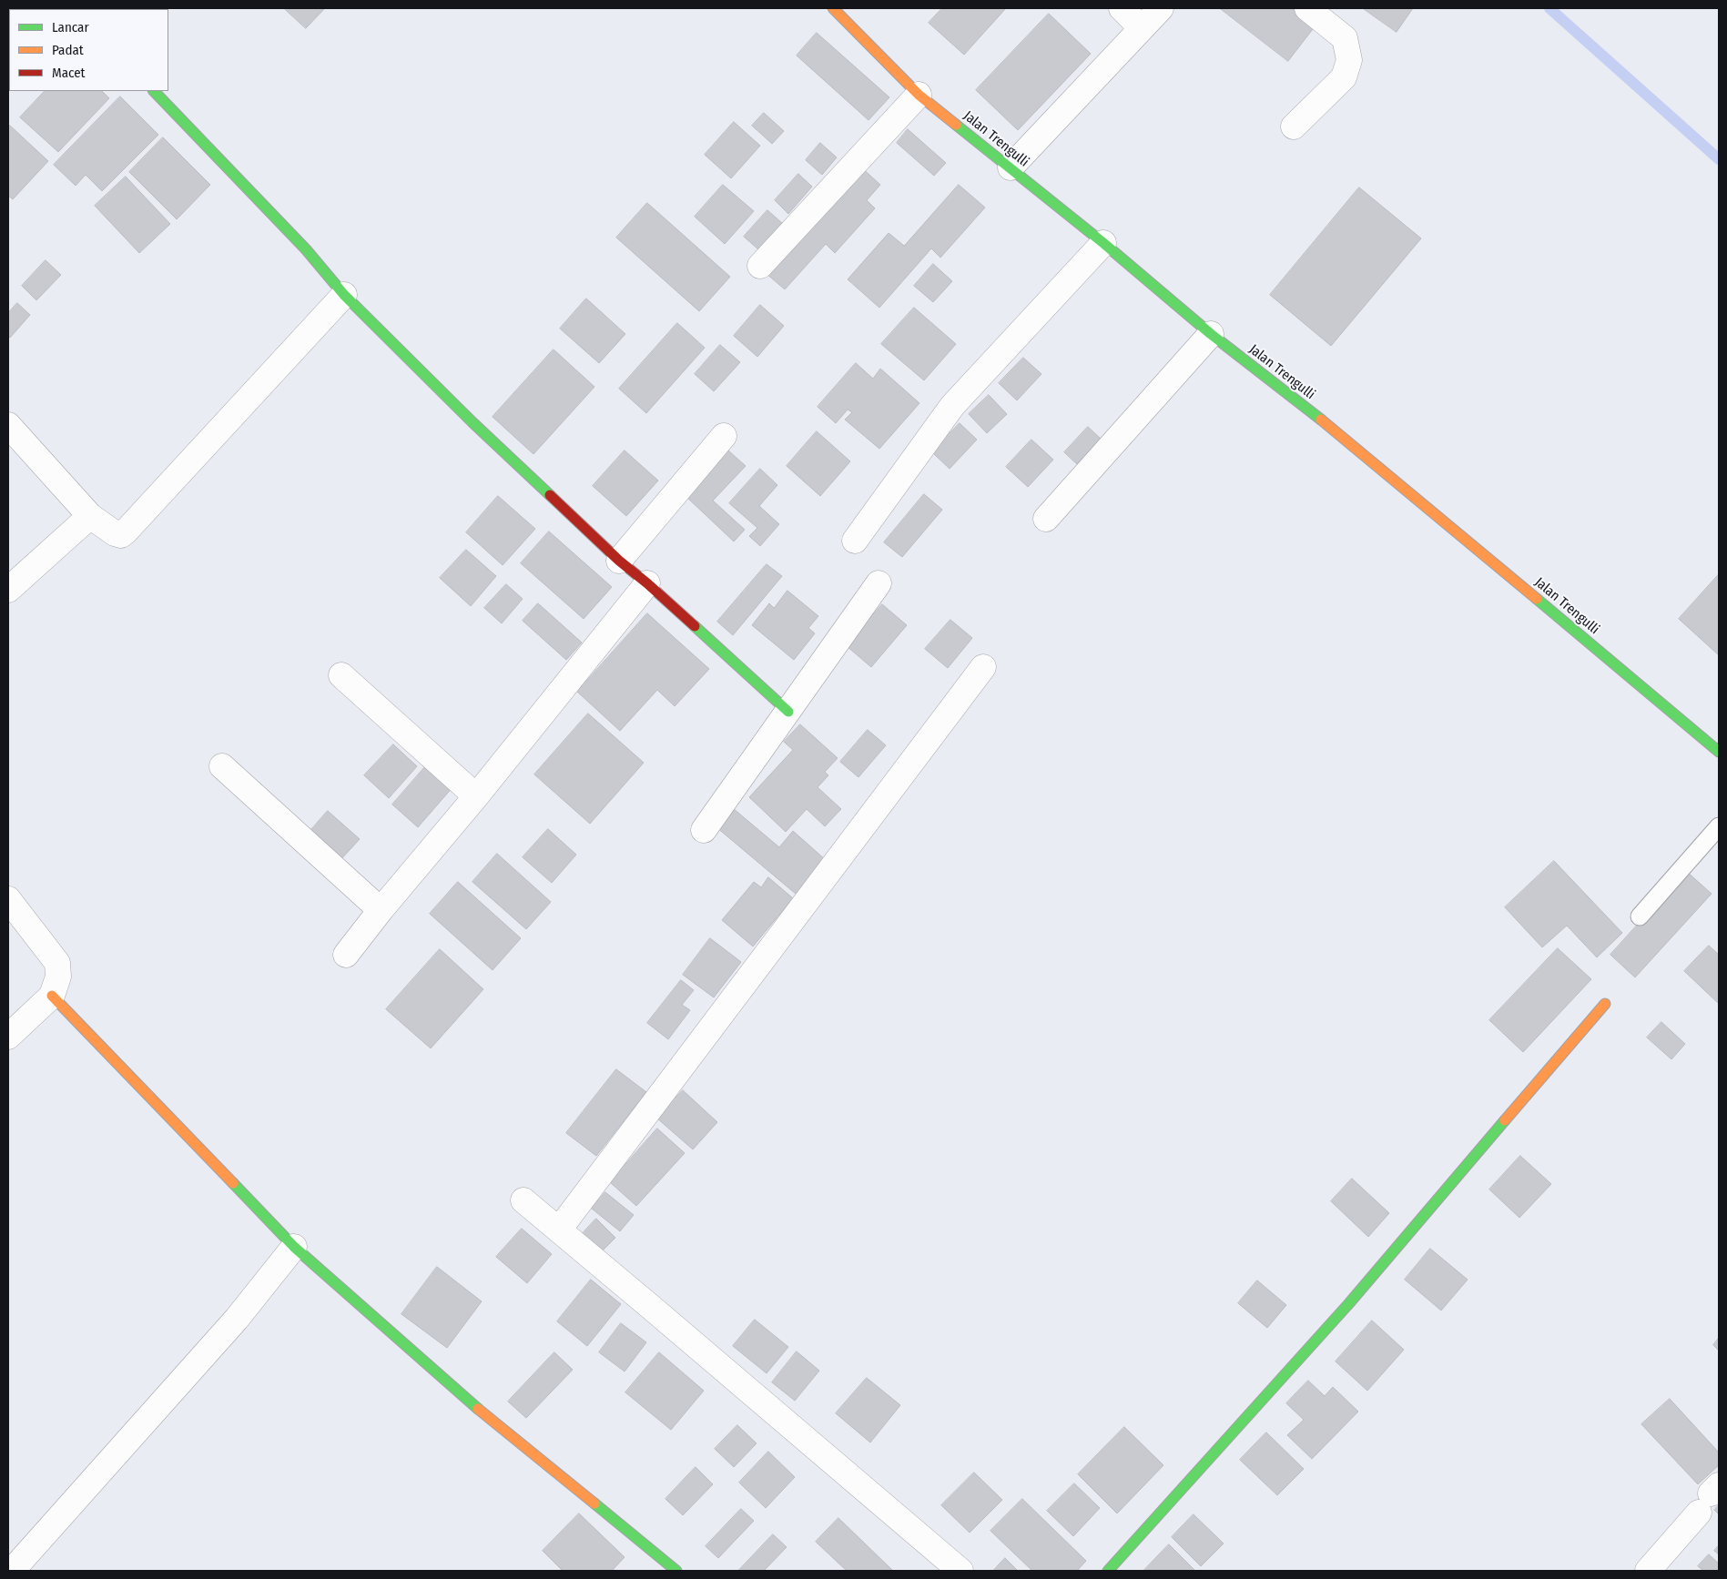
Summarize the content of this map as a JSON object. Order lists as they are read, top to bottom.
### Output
{
  "streets": {
    "street": ["Jalan Trengulli"]
  },
  "legend": ["Lancar", "Padat", "Macet"]
}
